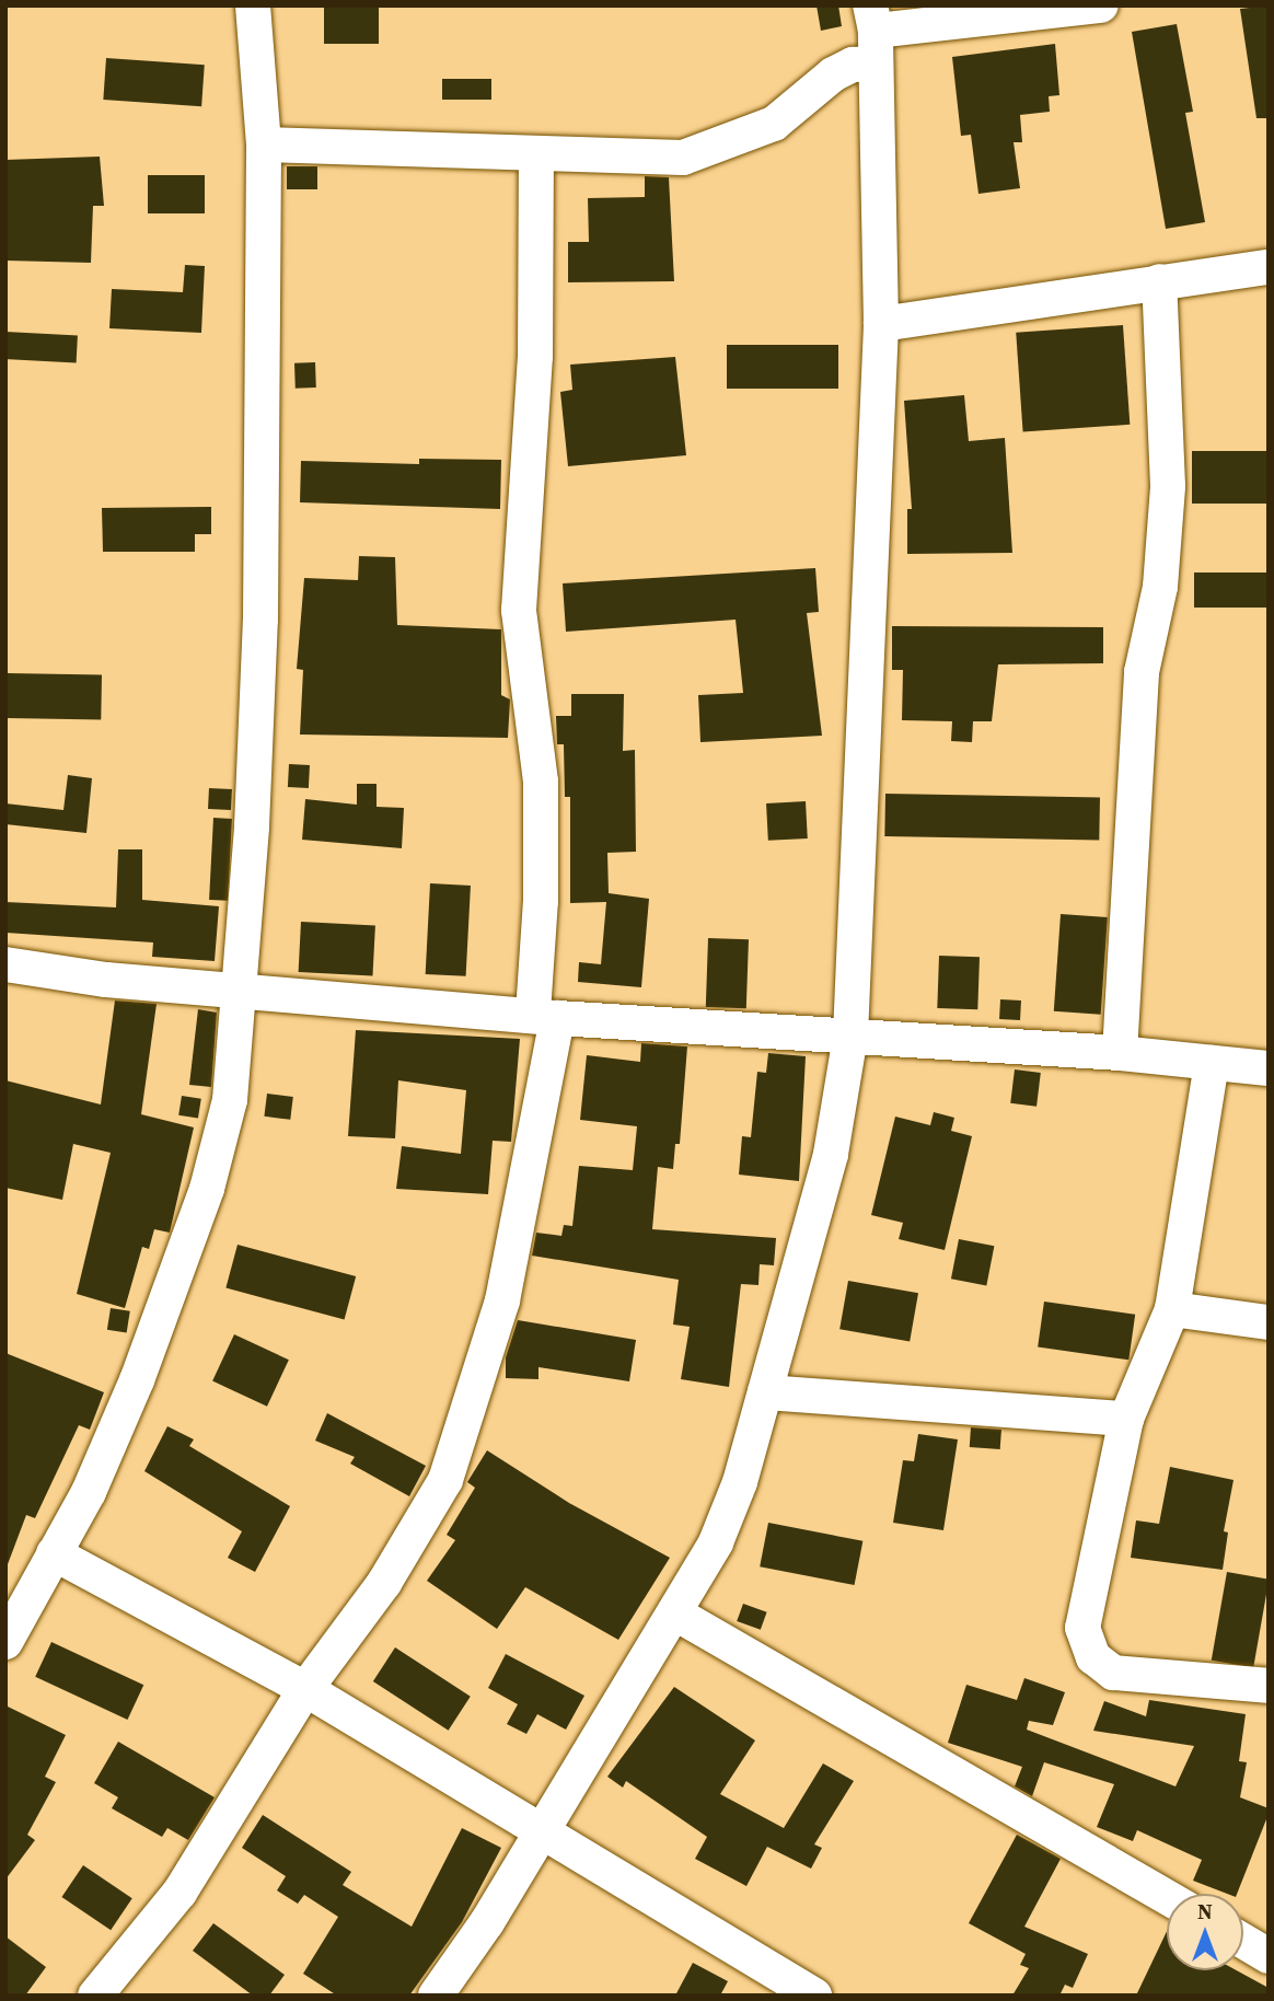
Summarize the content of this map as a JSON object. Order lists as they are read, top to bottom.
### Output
{
  "north": "top"
}
